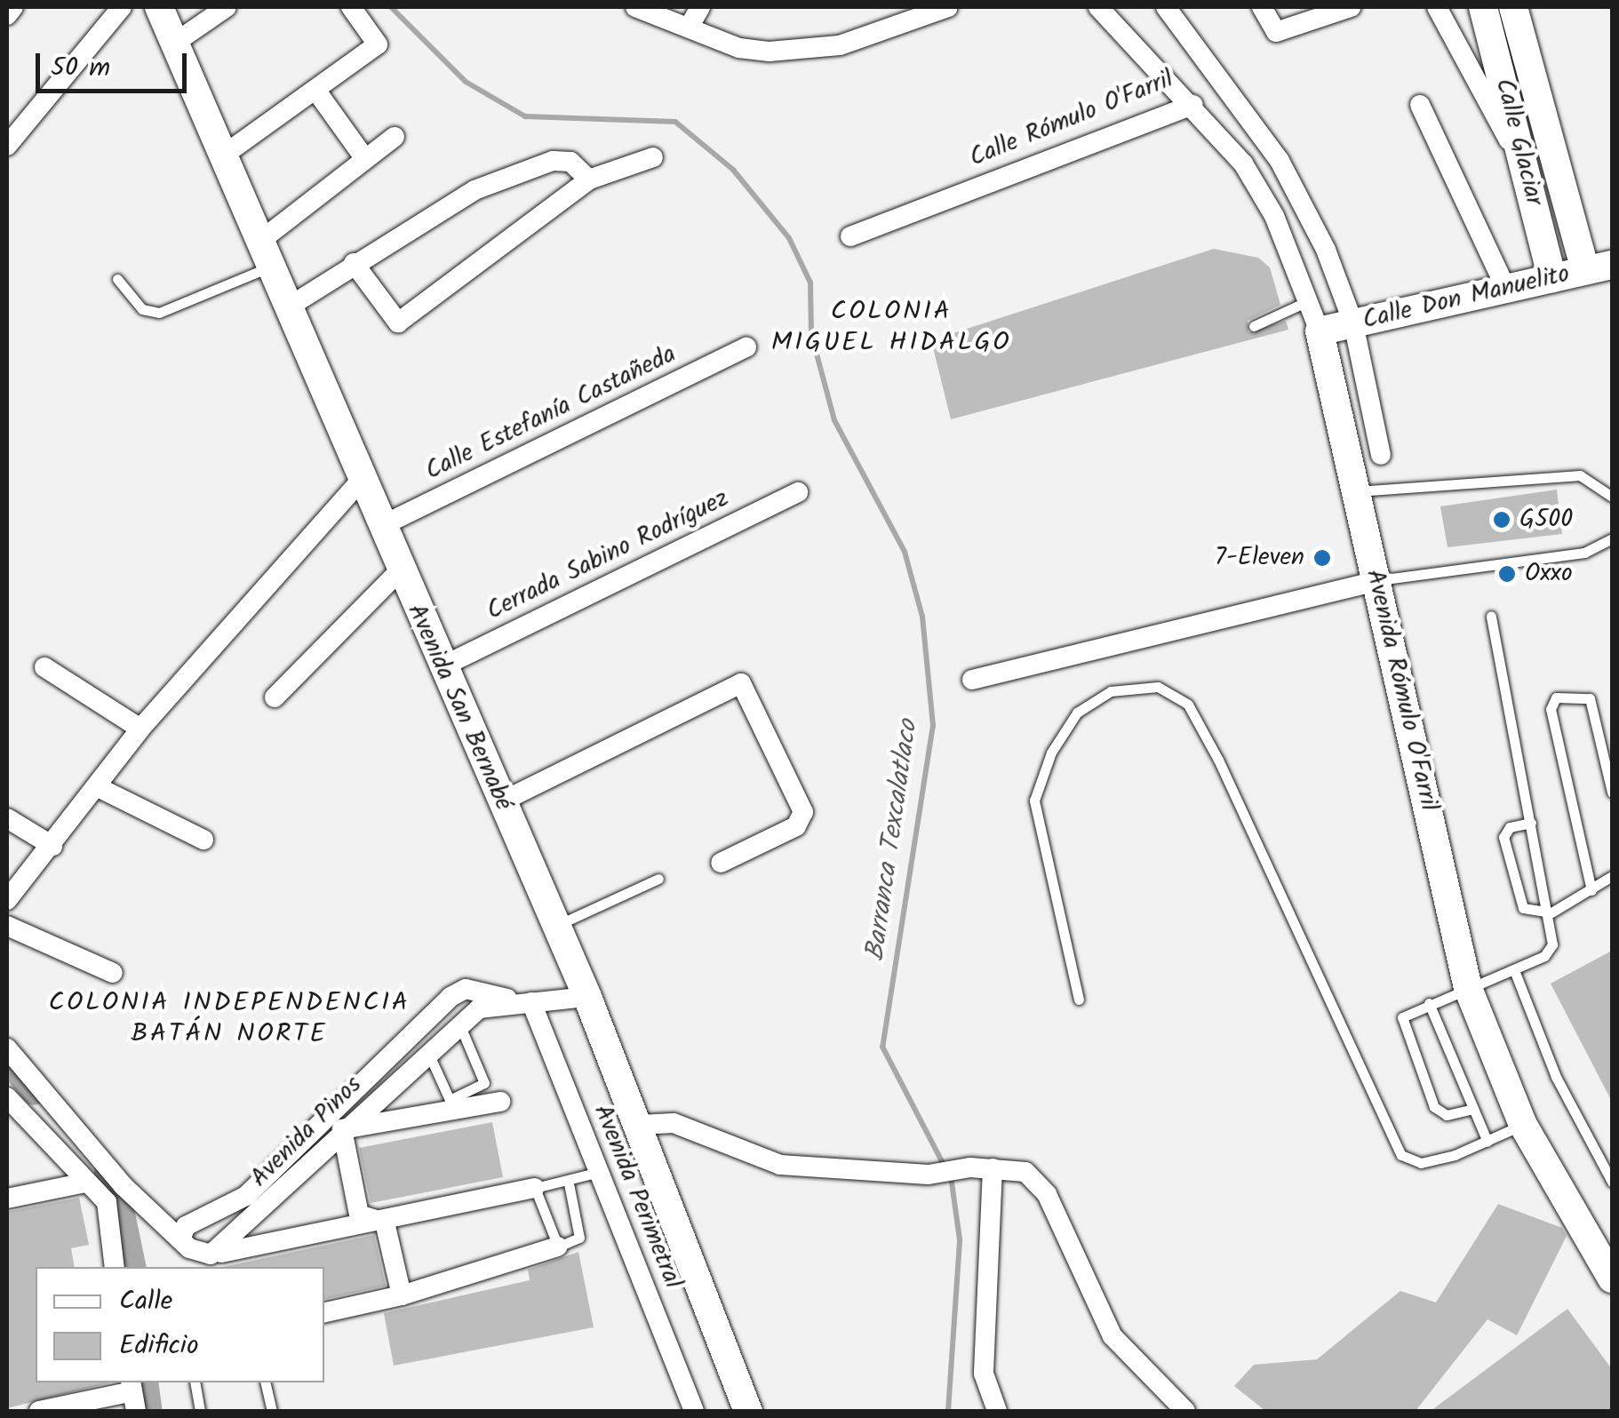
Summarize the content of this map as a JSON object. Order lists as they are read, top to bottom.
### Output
{
  "streets": {
    "street": [
      "Calle Rómulo O'Farril",
      "Calle Glaciar",
      "Calle Don Manuelito",
      "Calle Estefanía Castañeda",
      "Cerrada Sabino Rodríguez",
      "Avenida Rómulo O'Farril",
      "Avenida San Bernabé",
      "Avenida Pinos",
      "Avenida Perimetral"
    ]
  },
  "crossings": [
    ["Calle Rómulo O'Farril", "Avenida Rómulo O'Farril"],
    ["Calle Glaciar", "Calle Don Manuelito"],
    ["Calle Don Manuelito", "Avenida Rómulo O'Farril"],
    ["Calle Estefanía Castañeda", "Avenida San Bernabé"],
    ["Cerrada Sabino Rodríguez", "Avenida San Bernabé"],
    ["Avenida San Bernabé", "Avenida Pinos"],
    ["Avenida Pinos", "Avenida Perimetral"]
  ],
  "districts": ["COLONIA MIGUEL HIDALGO", "COLONIA INDEPENDENCIA BATÁN NORTE"],
  "water": ["Barranca Texcalatlaco"],
  "places": ["G500", "7-Eleven", "Oxxo"],
  "legend": ["Calle", "Edificio"],
  "scale_bar": "50 m"
}
